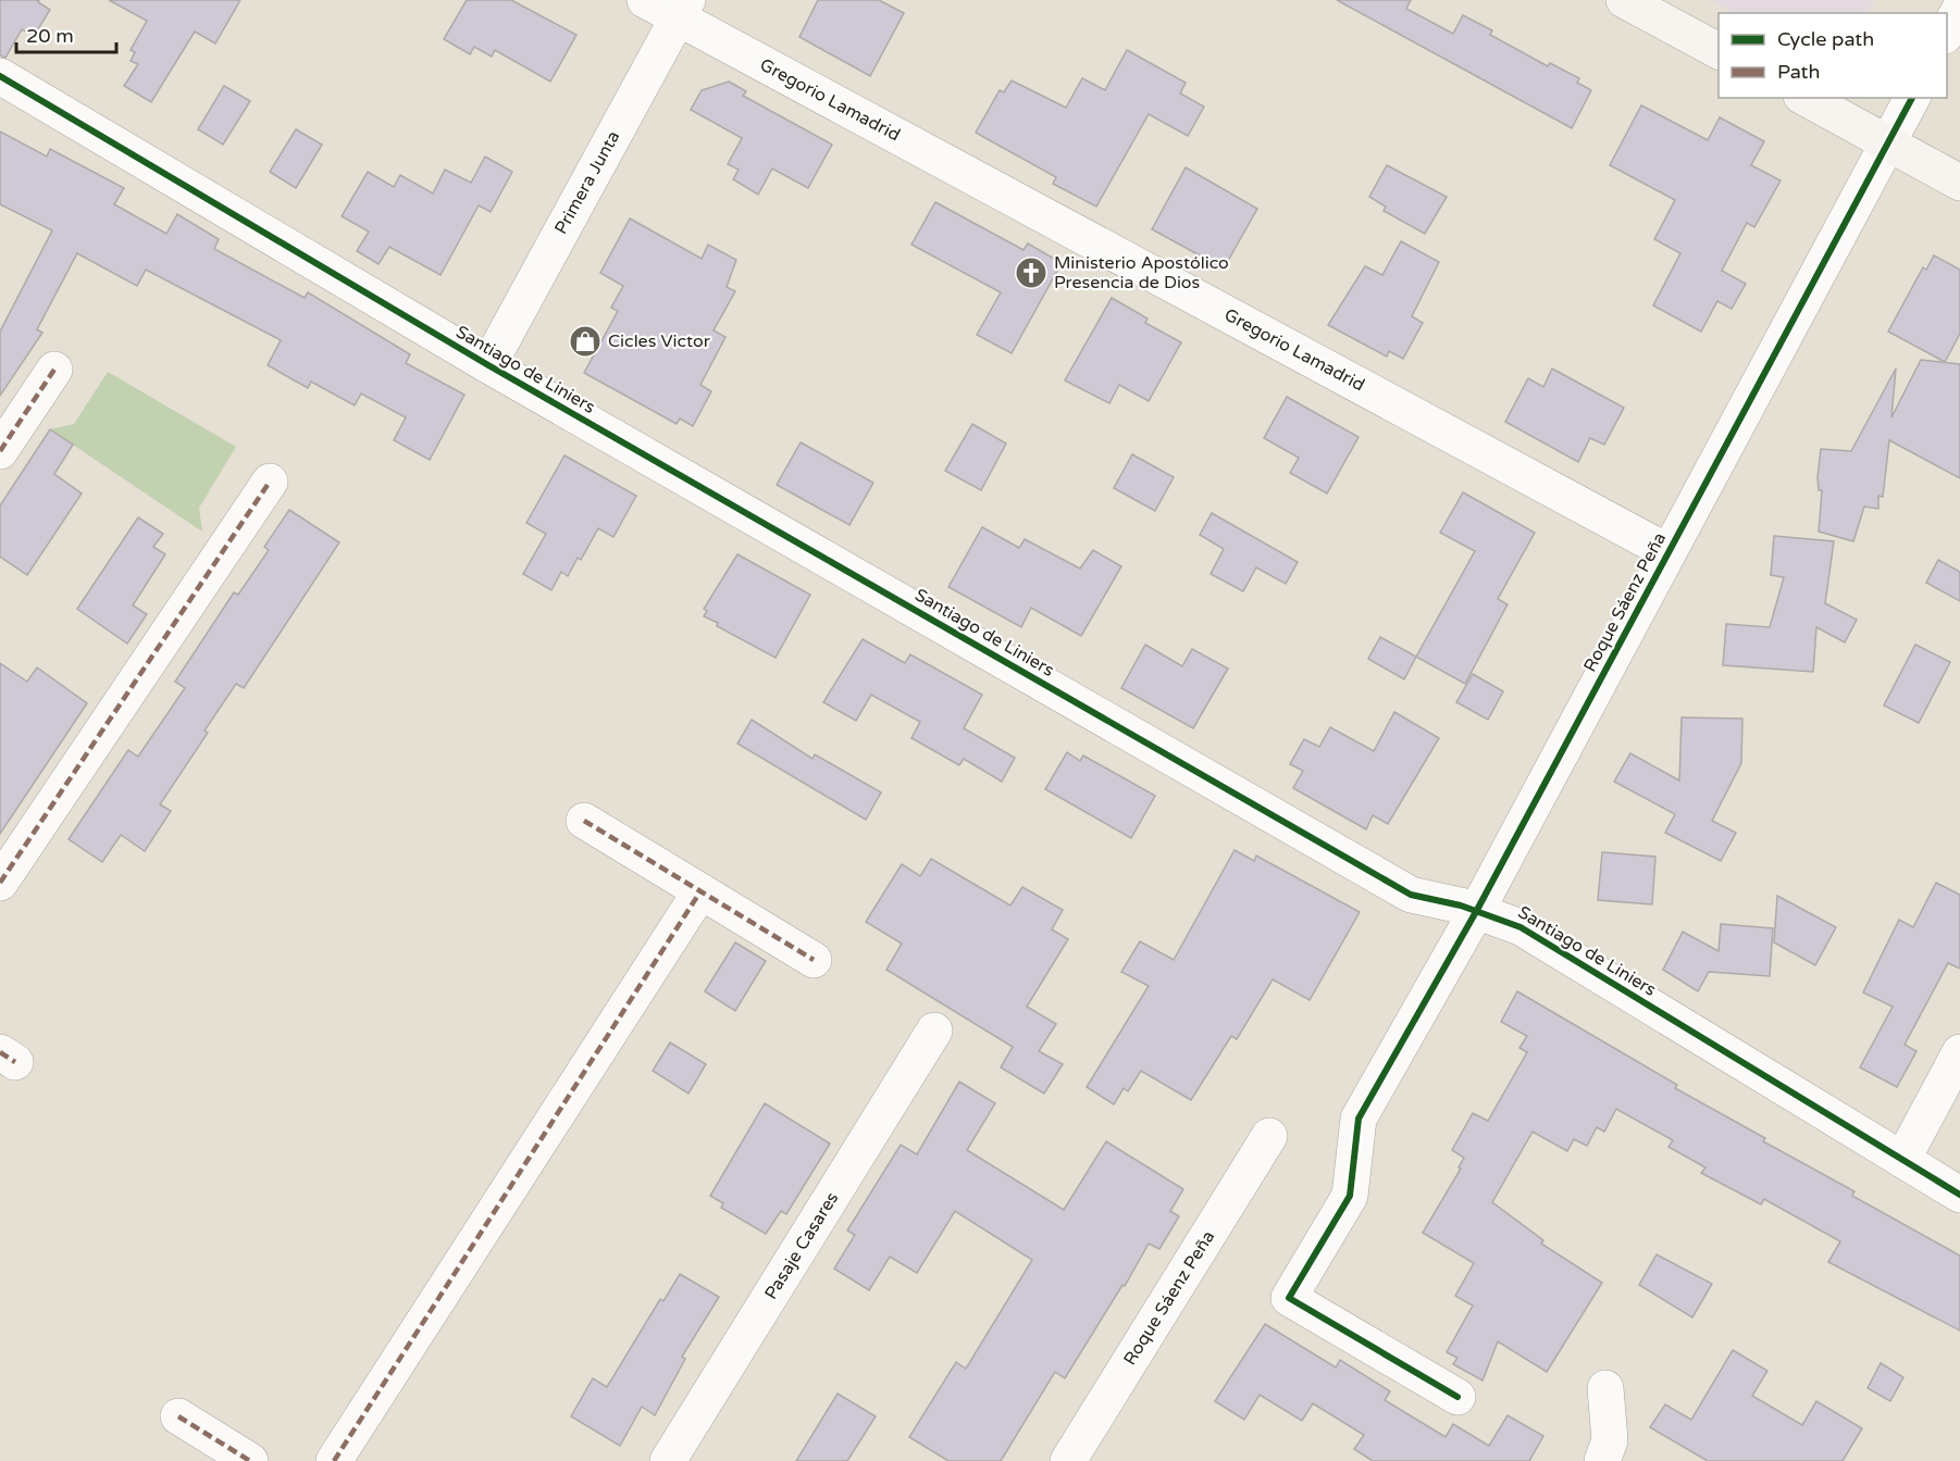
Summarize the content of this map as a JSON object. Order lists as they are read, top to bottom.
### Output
{
  "streets": {
    "street": [
      "Gregorio Lamadrid",
      "Primera Junta",
      "Santiago de Liniers",
      "Roque Sáenz Peña",
      "Pasaje Casares"
    ]
  },
  "crossings": [
    ["Gregorio Lamadrid", "Primera Junta"],
    ["Gregorio Lamadrid", "Roque Sáenz Peña"],
    ["Primera Junta", "Santiago de Liniers"],
    ["Santiago de Liniers", "Roque Sáenz Peña"]
  ],
  "places": {
    "church": ["Ministerio Apostólico Presencia de Dios"],
    "shop": ["Cicles Victor"]
  },
  "legend": ["Cycle path", "Path"],
  "scale_bar": "20 m"
}
